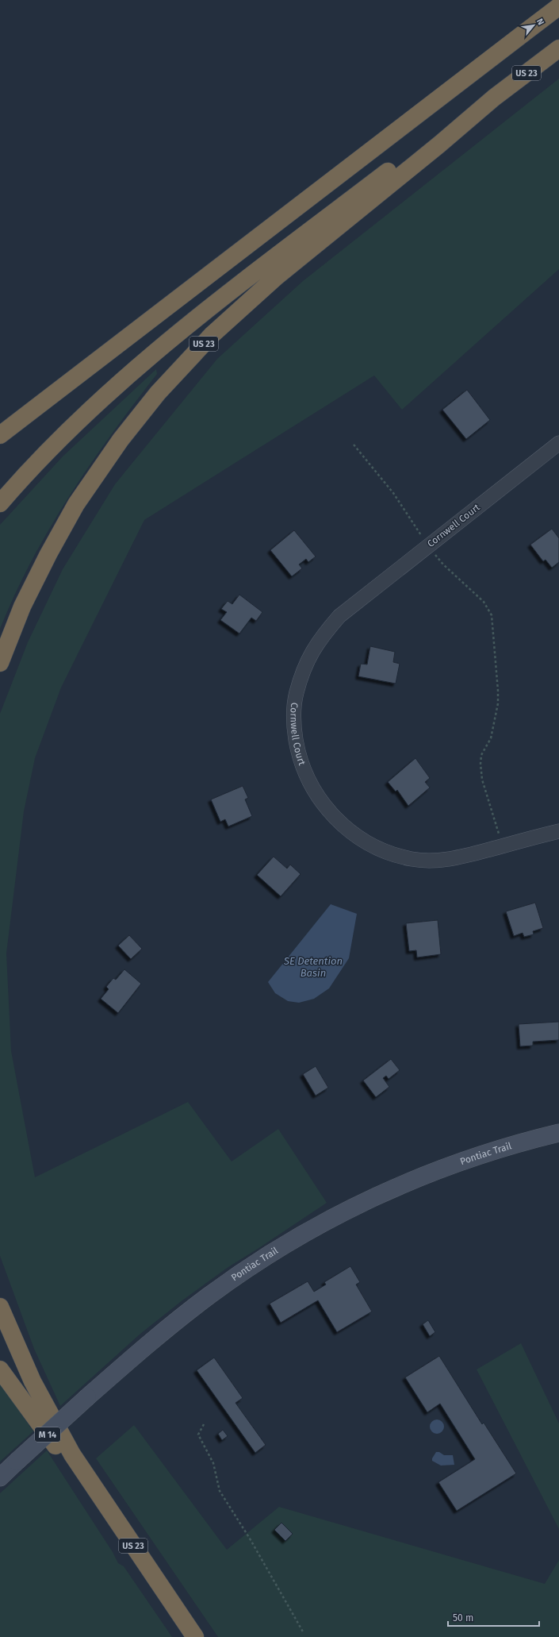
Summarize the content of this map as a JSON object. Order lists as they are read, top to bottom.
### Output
{
  "streets": {
    "highway": ["US 23", "M 14"],
    "main road": ["Pontiac Trail"],
    "street": ["Cornwell Court"]
  },
  "water": ["SE Detention Basin"],
  "scale_bar": "50 m",
  "north": "top right"
}
